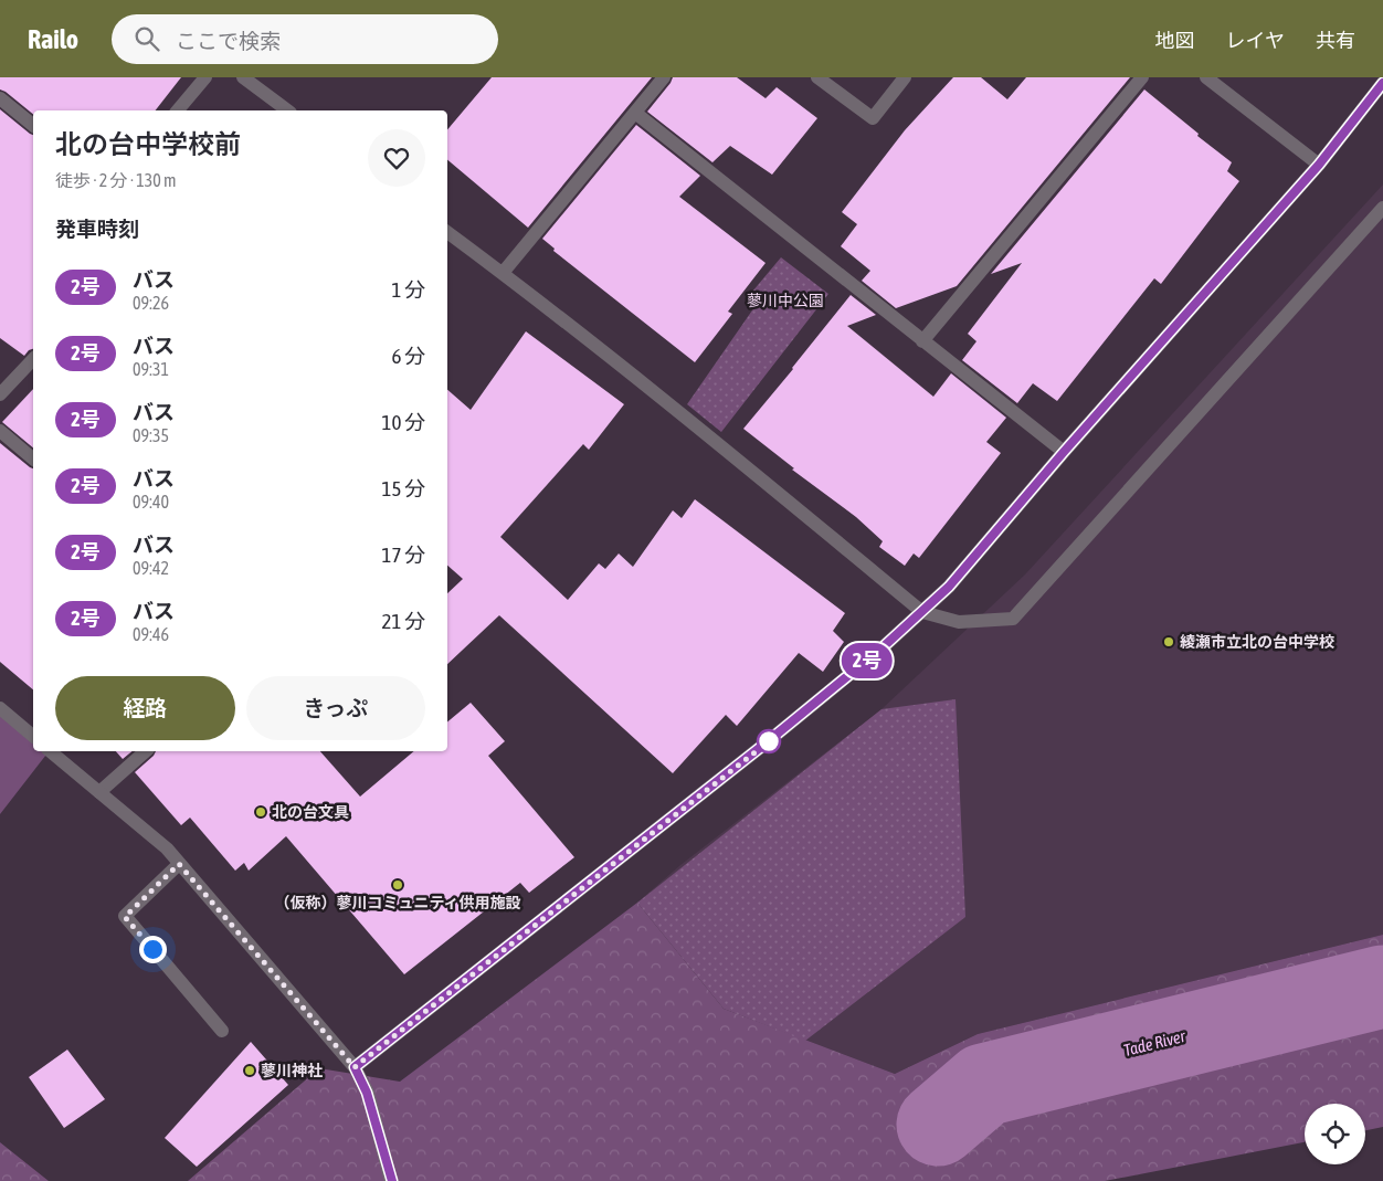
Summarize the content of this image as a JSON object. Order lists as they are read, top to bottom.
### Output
{
  "water": ["Tade River"],
  "parks": ["蓼川中公園"],
  "places": [
    "綾瀬市立北の台中学校",
    "北の台文具",
    "（仮称）蓼川コミュニティ供用施設",
    "蓼川神社"
  ],
  "lines": ["bus line 2号"],
  "page": {
    "header": "Railo",
    "search": "ここで検索",
    "nav": ["地図", "レイヤ", "共有"],
    "on_map": "2号",
    "heading": [
      ["北の台中学校前", "徒歩 · 2 分 · 130 m"],
      "発車時刻"
    ],
    "list": [
      {
        "mark": "2号",
        "name": "バス",
        "note": "09:26",
        "value": "1 分"
      },
      {
        "mark": "2号",
        "name": "バス",
        "note": "09:31",
        "value": "6 分"
      },
      {
        "mark": "2号",
        "name": "バス",
        "note": "09:35",
        "value": "10 分"
      },
      {
        "mark": "2号",
        "name": "バス",
        "note": "09:40",
        "value": "15 分"
      },
      {
        "mark": "2号",
        "name": "バス",
        "note": "09:42",
        "value": "17 分"
      },
      {
        "mark": "2号",
        "name": "バス",
        "note": "09:46",
        "value": "21 分"
      }
    ],
    "buttons": ["経路", "きっぷ"]
  }
}
